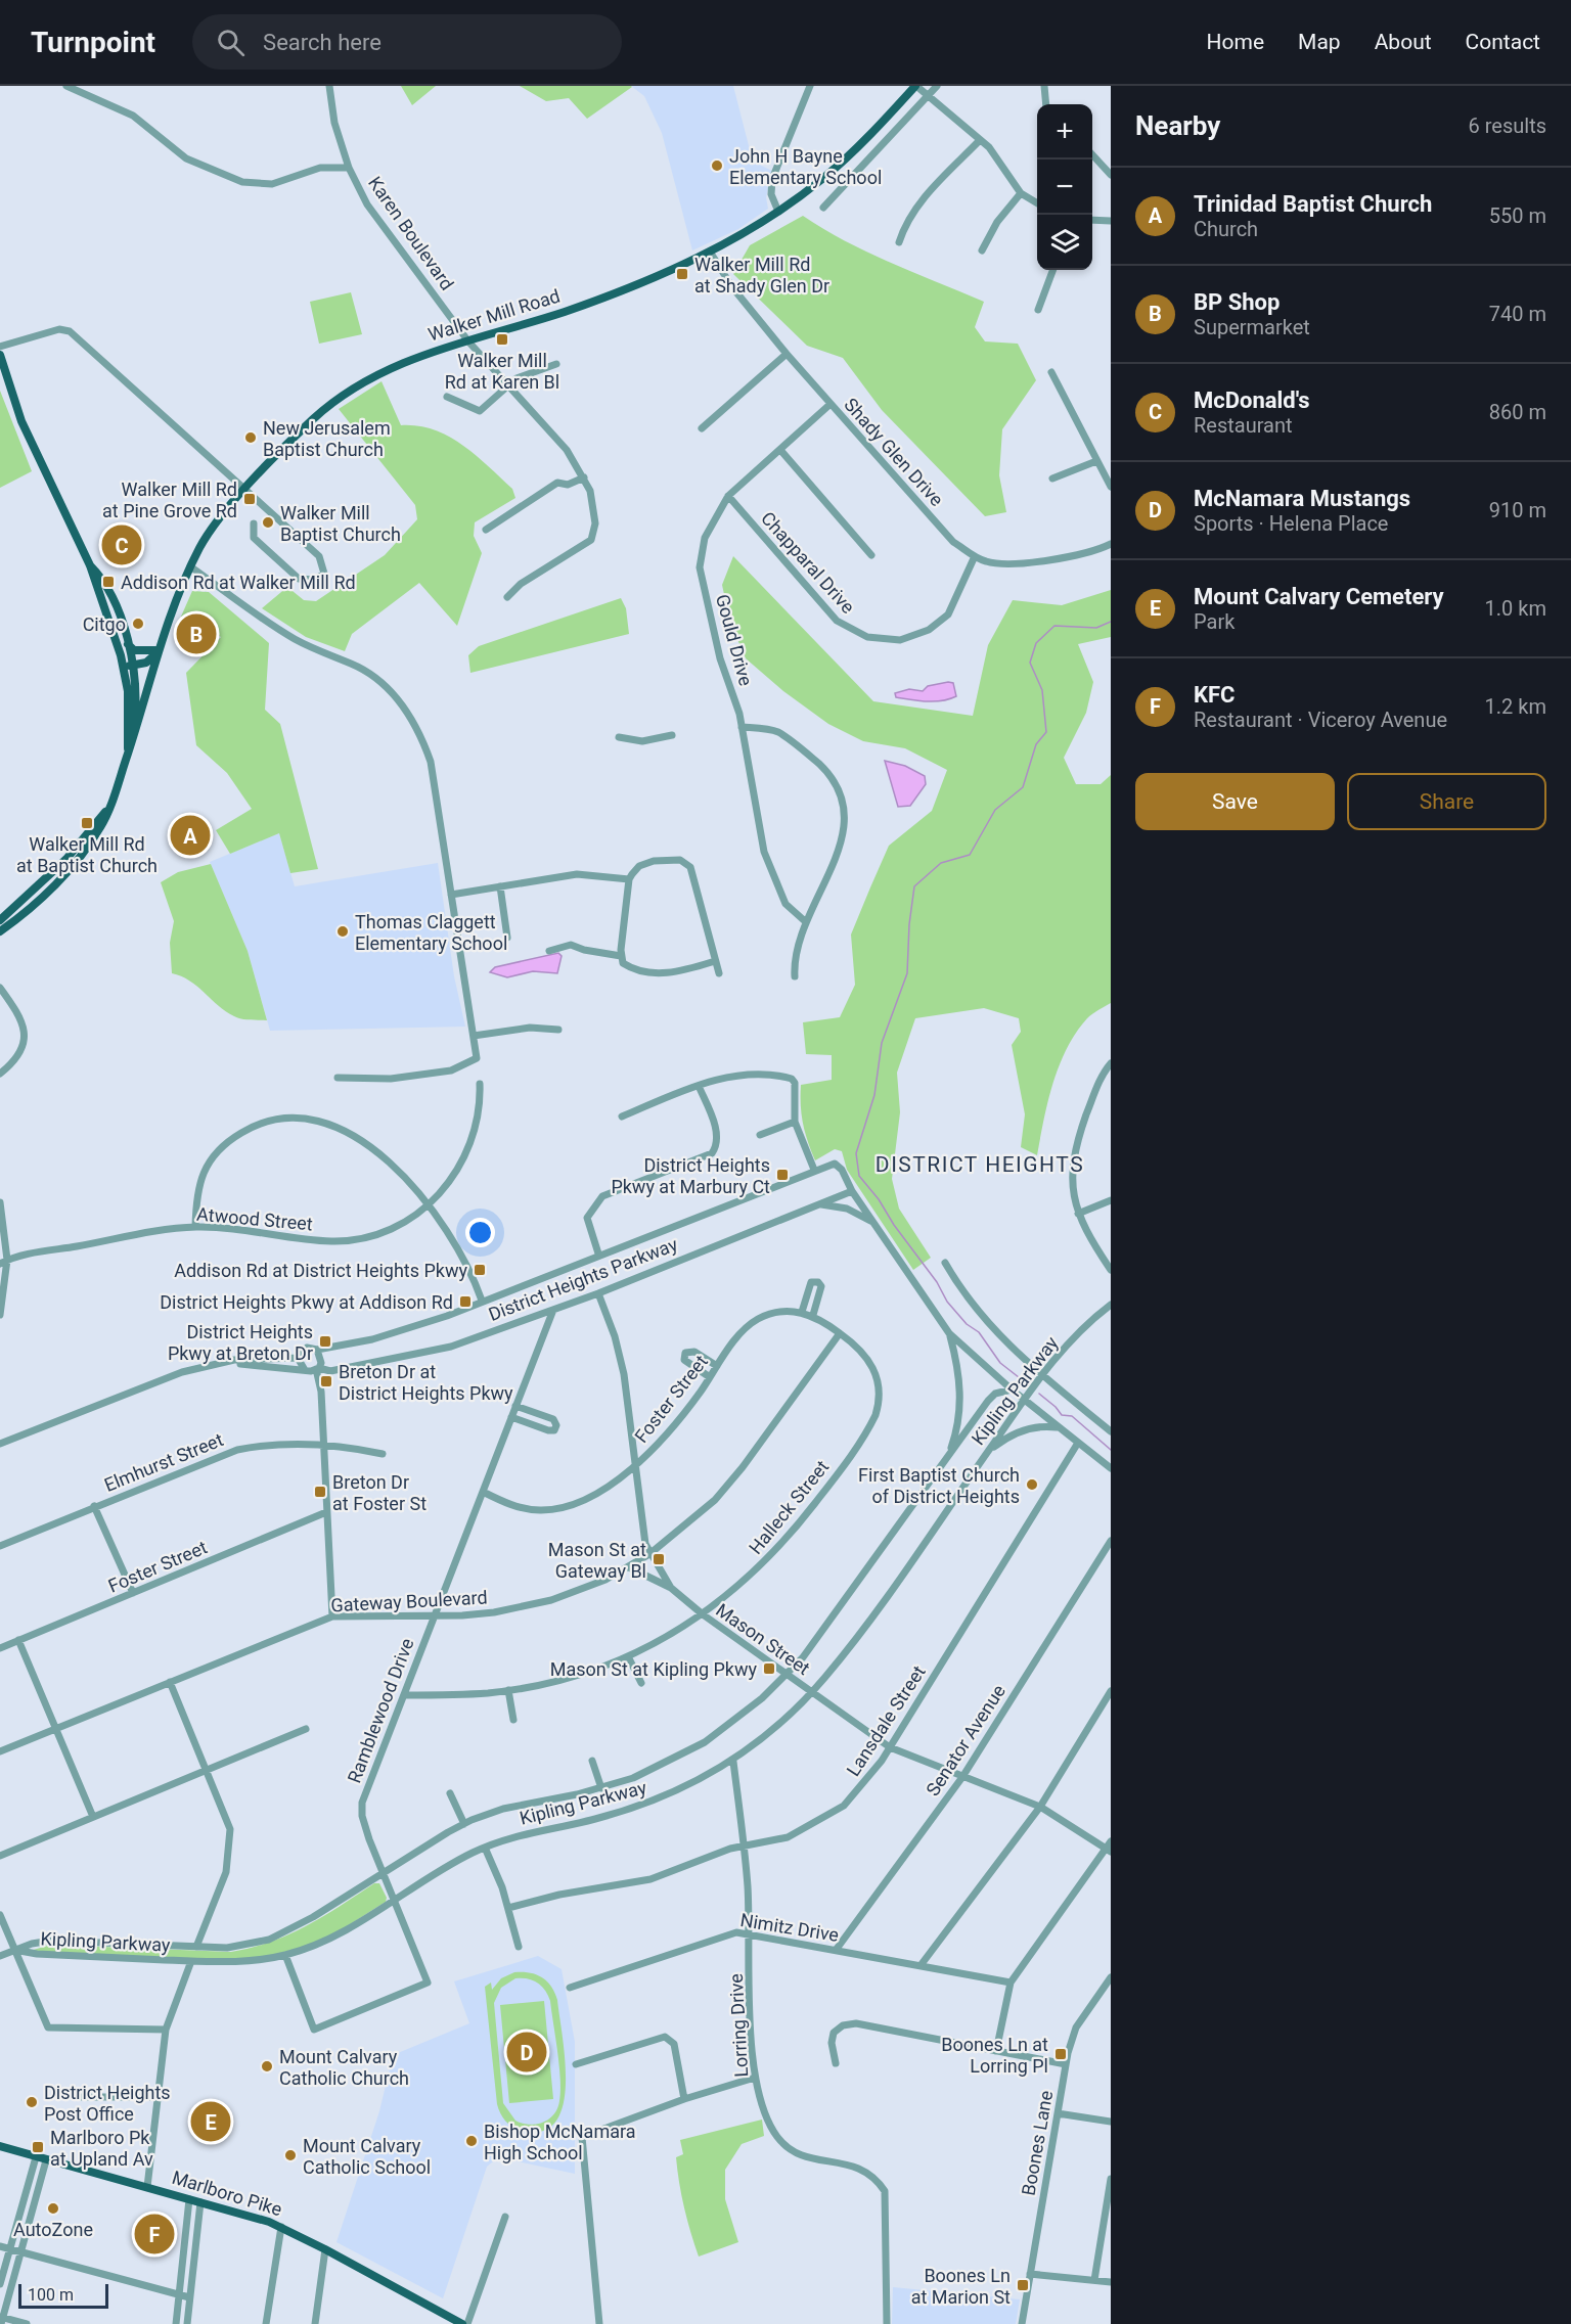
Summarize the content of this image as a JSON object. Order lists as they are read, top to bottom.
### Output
{
  "streets": {
    "main road": ["Walker Mill Road", "Marlboro Pike"],
    "street": [
      "Karen Boulevard",
      "Shady Glen Drive",
      "Chapparal Drive",
      "Gould Drive",
      "Atwood Street",
      "District Heights Parkway",
      "Kipling Parkway",
      "Foster Street",
      "Elmhurst Street",
      "Halleck Street",
      "Gateway Boulevard",
      "Mason Street",
      "Ramblewood Drive",
      "Lansdale Street",
      "Senator Avenue",
      "Nimitz Drive",
      "Lorring Drive",
      "Boones Lane"
    ]
  },
  "crossings": [
    ["Karen Boulevard", "Walker Mill Road"],
    ["Walker Mill Road", "Shady Glen Drive"],
    ["Shady Glen Drive", "Chapparal Drive"],
    ["Shady Glen Drive", "Gould Drive"],
    ["Chapparal Drive", "Gould Drive"],
    ["District Heights Parkway", "Mason Street"],
    ["District Heights Parkway", "Ramblewood Drive"],
    ["Kipling Parkway", "Mason Street"],
    ["Kipling Parkway", "Ramblewood Drive"],
    ["Kipling Parkway", "Lorring Drive"],
    ["Foster Street", "Halleck Street"],
    ["Foster Street", "Gateway Boulevard"],
    ["Foster Street", "Mason Street"],
    ["Foster Street", "Ramblewood Drive"],
    ["Halleck Street", "Gateway Boulevard"],
    ["Halleck Street", "Mason Street"],
    ["Halleck Street", "Ramblewood Drive"],
    ["Gateway Boulevard", "Mason Street"],
    ["Gateway Boulevard", "Ramblewood Drive"],
    ["Mason Street", "Lansdale Street"],
    ["Mason Street", "Senator Avenue"],
    ["Lansdale Street", "Lorring Drive"],
    ["Senator Avenue", "Nimitz Drive"],
    ["Nimitz Drive", "Lorring Drive"]
  ],
  "districts": ["DISTRICT HEIGHTS"],
  "places": {
    "other": [
      "John H Bayne Elementary School",
      "New Jerusalem Baptist Church",
      "Walker Mill Baptist Church",
      "Citgo",
      "Thomas Claggett Elementary School",
      "First Baptist Church of District Heights",
      "Mount Calvary Catholic Church",
      "District Heights Post Office",
      "Bishop McNamara High School",
      "Mount Calvary Catholic School",
      "AutoZone"
    ],
    "transit": [
      "Walker Mill Rd at Shady Glen Dr",
      "Walker Mill Rd at Karen Bl",
      "Walker Mill Rd at Pine Grove Rd",
      "Addison Rd at Walker Mill Rd",
      "Walker Mill Rd at Baptist Church",
      "District Heights Pkwy at Marbury Ct",
      "Addison Rd at District Heights Pkwy",
      "District Heights Pkwy at Addison Rd",
      "District Heights Pkwy at Breton Dr",
      "Breton Dr at District Heights Pkwy",
      "Breton Dr at Foster St",
      "Mason St at Gateway Bl",
      "Mason St at Kipling Pkwy",
      "Boones Ln at Lorring Pl",
      "Marlboro Pk at Upland Av",
      "Boones Ln at Marion St"
    ]
  },
  "scale_bar": "100 m",
  "page": {
    "header": "Turnpoint",
    "search": "Search here",
    "nav": [
      "Home",
      "Map",
      "About",
      "Contact"
    ],
    "heading": ["Nearby", "6 results"],
    "map_buttons": ["+", "−"],
    "list": [
      {
        "mark": "A",
        "name": "Trinidad Baptist Church",
        "note": "Church",
        "value": "550 m"
      },
      {
        "mark": "B",
        "name": "BP Shop",
        "note": "Supermarket",
        "value": "740 m"
      },
      {
        "mark": "C",
        "name": "McDonald's",
        "note": "Restaurant",
        "value": "860 m"
      },
      {
        "mark": "D",
        "name": "McNamara Mustangs",
        "note": "Sports · Helena Place",
        "value": "910 m"
      },
      {
        "mark": "E",
        "name": "Mount Calvary Cemetery",
        "note": "Park",
        "value": "1.0 km"
      },
      {
        "mark": "F",
        "name": "KFC",
        "note": "Restaurant · Viceroy Avenue",
        "value": "1.2 km"
      }
    ],
    "pins": [
      "C",
      "B",
      "A",
      "D",
      "E",
      "F"
    ],
    "buttons": ["Save", "Share"],
    "scale": "100 m"
  }
}
